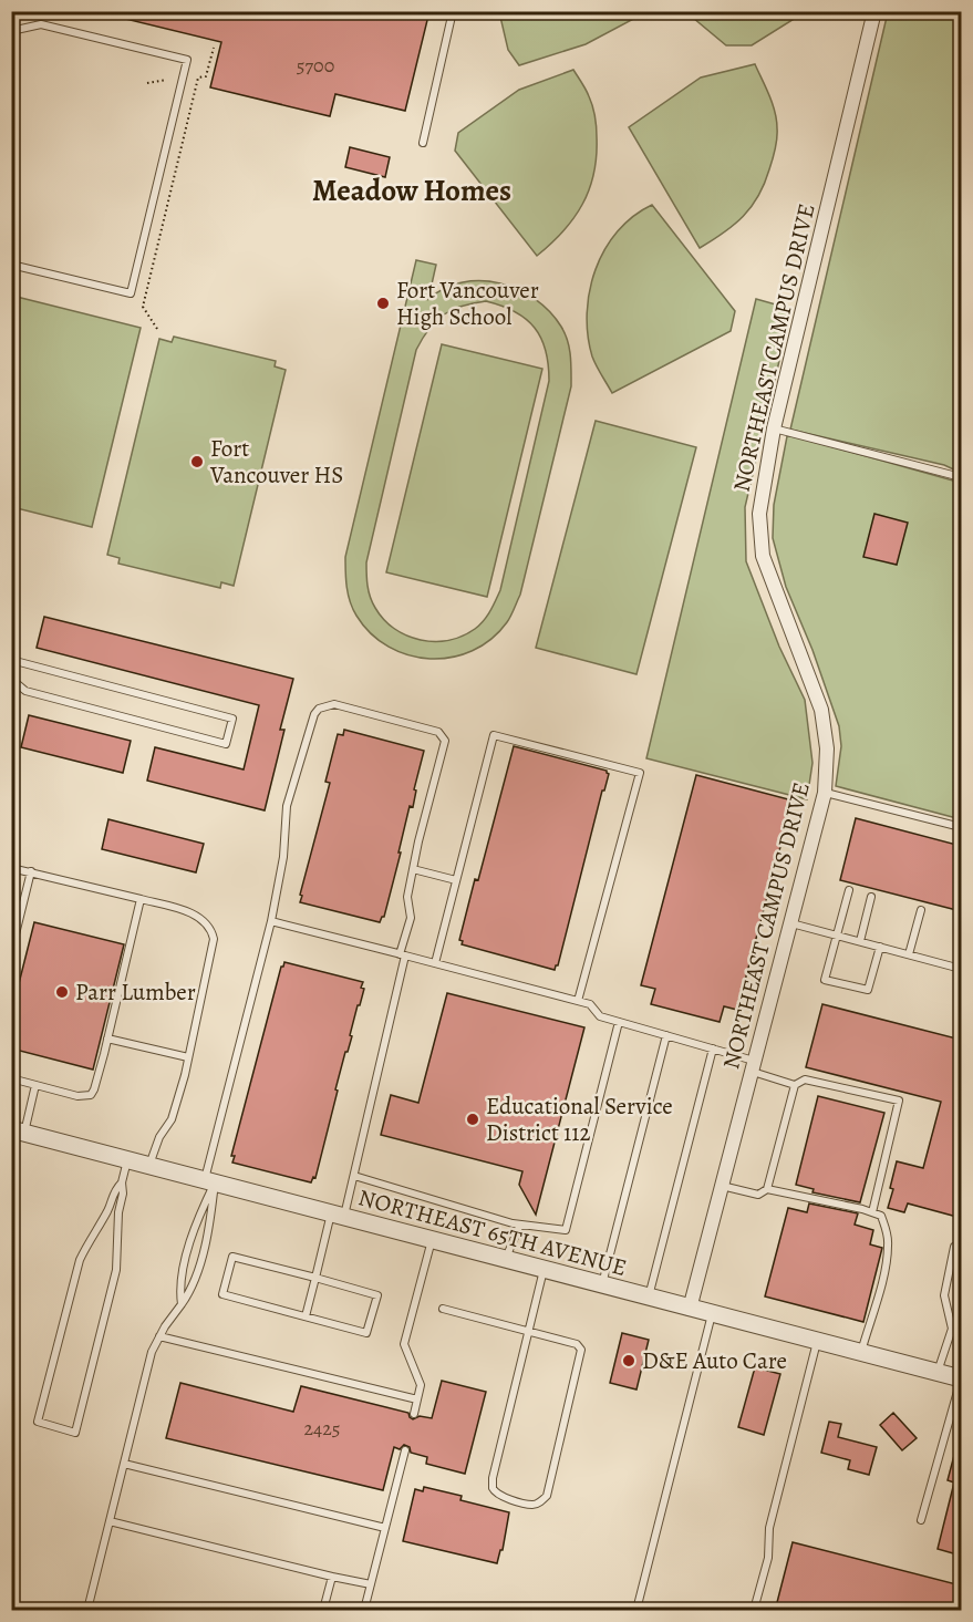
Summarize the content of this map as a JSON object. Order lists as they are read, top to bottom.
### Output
{
  "streets": {
    "street": ["NORTHEAST CAMPUS DRIVE", "NORTHEAST 65TH AVENUE"]
  },
  "crossings": [
    ["NORTHEAST CAMPUS DRIVE", "NORTHEAST 65TH AVENUE"]
  ],
  "districts": ["Meadow Homes"],
  "places": [
    "Fort Vancouver High School",
    "Fort Vancouver HS",
    "Parr Lumber",
    "Educational Service District 112",
    "D&E Auto Care"
  ],
  "house_numbers": ["5700", "2425"]
}
